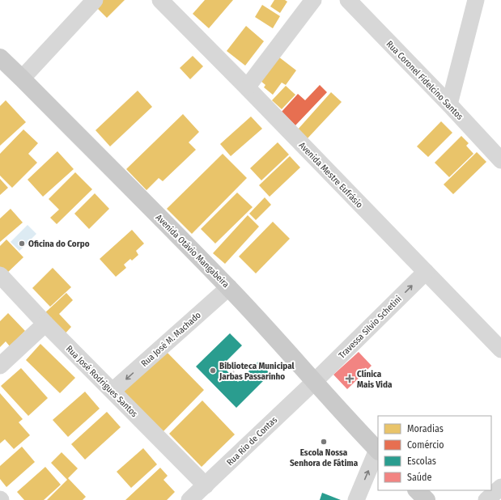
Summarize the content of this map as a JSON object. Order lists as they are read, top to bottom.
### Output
{
  "streets": {
    "main road": ["Avenida Otávio Mangabeira"],
    "street": [
      "Rua Coronel Fidelcino Santos",
      "Avenida Mestre Eufrásio",
      "Travessa Silvio Schetini",
      "Rua José M. Machado",
      "Rua José Rodrigues Santos",
      "Rua Rio de Contas"
    ]
  },
  "crossings": [
    ["Avenida Mestre Eufrásio", "Travessa Silvio Schetini"],
    ["Avenida Otávio Mangabeira", "Travessa Silvio Schetini"],
    ["Avenida Otávio Mangabeira", "Rua José M. Machado"],
    ["Avenida Otávio Mangabeira", "Rua Rio de Contas"],
    ["Travessa Silvio Schetini", "Rua Rio de Contas"],
    ["Rua José M. Machado", "Rua José Rodrigues Santos"],
    ["Rua José Rodrigues Santos", "Rua Rio de Contas"]
  ],
  "one_way": ["Travessa Silvio Schetini", "Rua José M. Machado"],
  "places": {
    "other": ["Oficina do Corpo", "Biblioteca Municipal Jarbas Passarinho", "Escola Nossa Senhora de Fátima"],
    "health": ["Clínica Mais Vida"]
  },
  "legend": [
    "Moradias",
    "Comércio",
    "Escolas",
    "Saúde"
  ]
}
